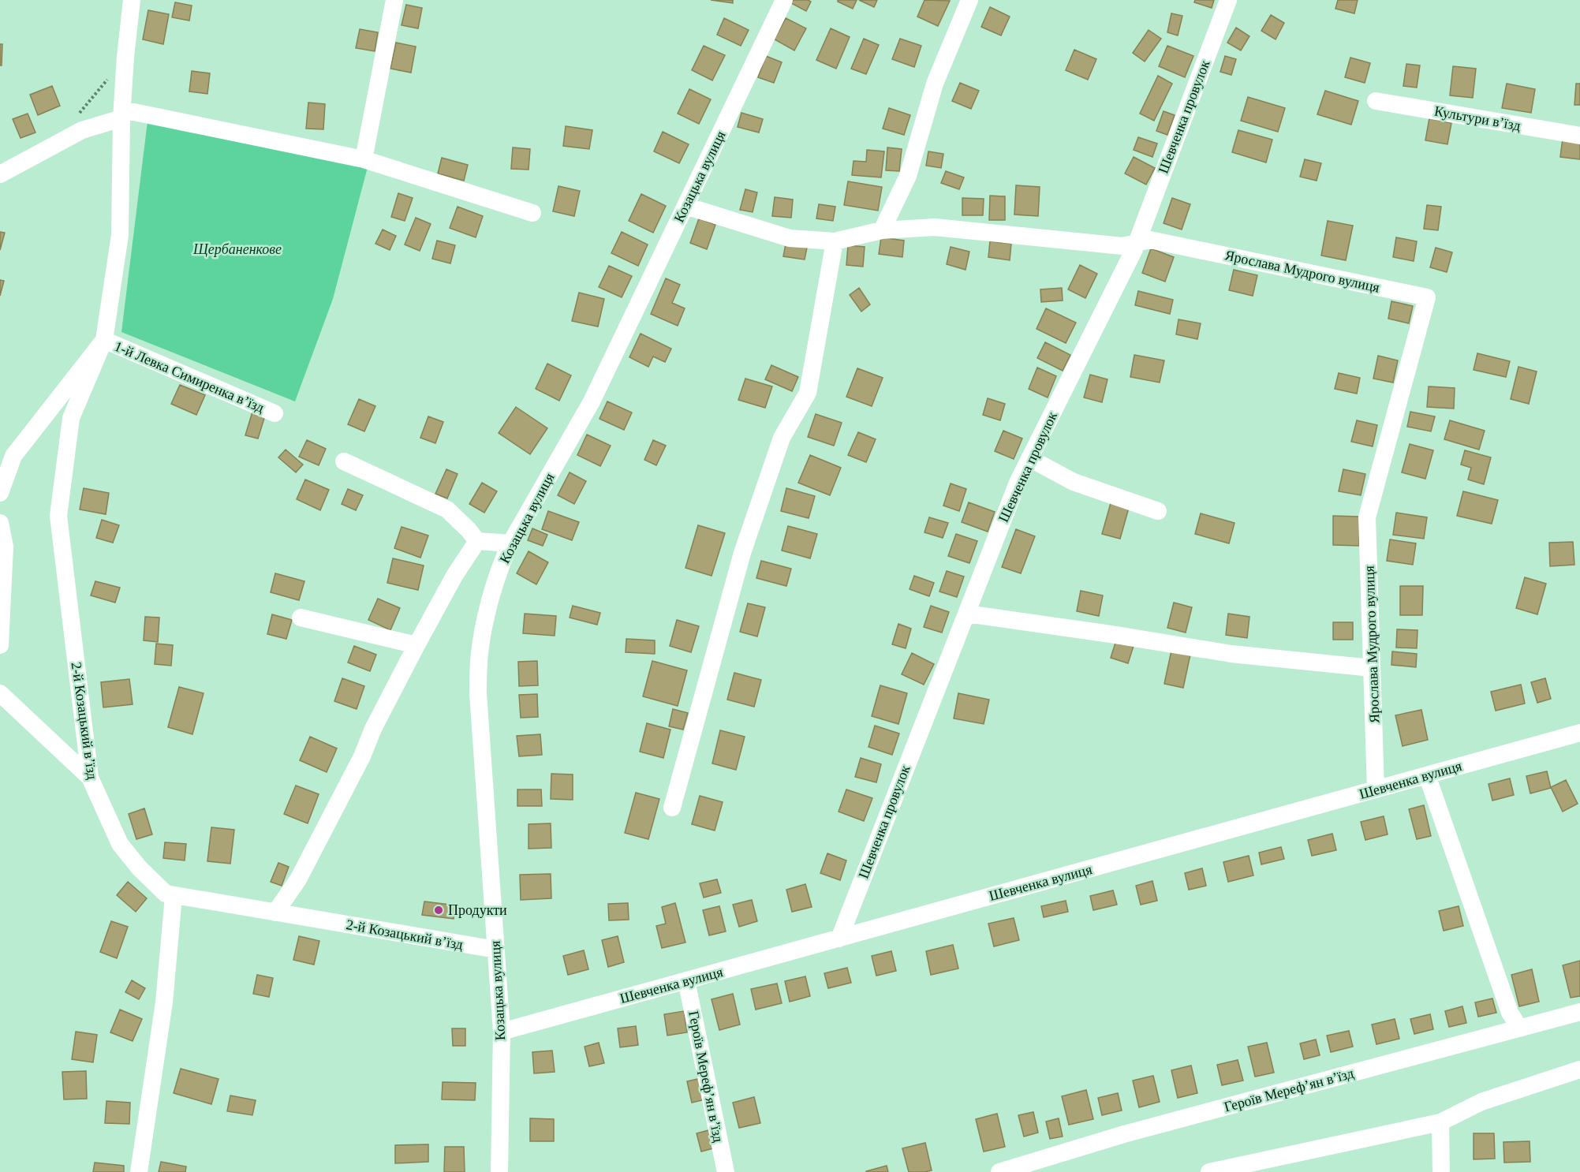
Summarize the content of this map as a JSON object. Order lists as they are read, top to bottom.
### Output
{
  "streets": {
    "street": [
      "Шевченка провулок",
      "Культури в’їзд",
      "Козацька вулиця",
      "Ярослава Мудрого вулиця",
      "1-й Левка Симиренка в’їзд",
      "2-й Козацький в’їзд",
      "Шевченка вулиця",
      "Героїв Мерефʼян вʼїзд"
    ]
  },
  "crossings": [
    ["Шевченка провулок", "Ярослава Мудрого вулиця"],
    ["Шевченка провулок", "Шевченка вулиця"],
    ["Козацька вулиця", "Ярослава Мудрого вулиця"],
    ["Козацька вулиця", "2-й Козацький в’їзд"],
    ["Козацька вулиця", "Шевченка вулиця"],
    ["Ярослава Мудрого вулиця", "Шевченка вулиця"],
    ["1-й Левка Симиренка в’їзд", "2-й Козацький в’їзд"],
    ["Шевченка вулиця", "Героїв Мерефʼян вʼїзд"]
  ],
  "parks": ["Щербаненкове"],
  "places": ["Продукти"]
}
